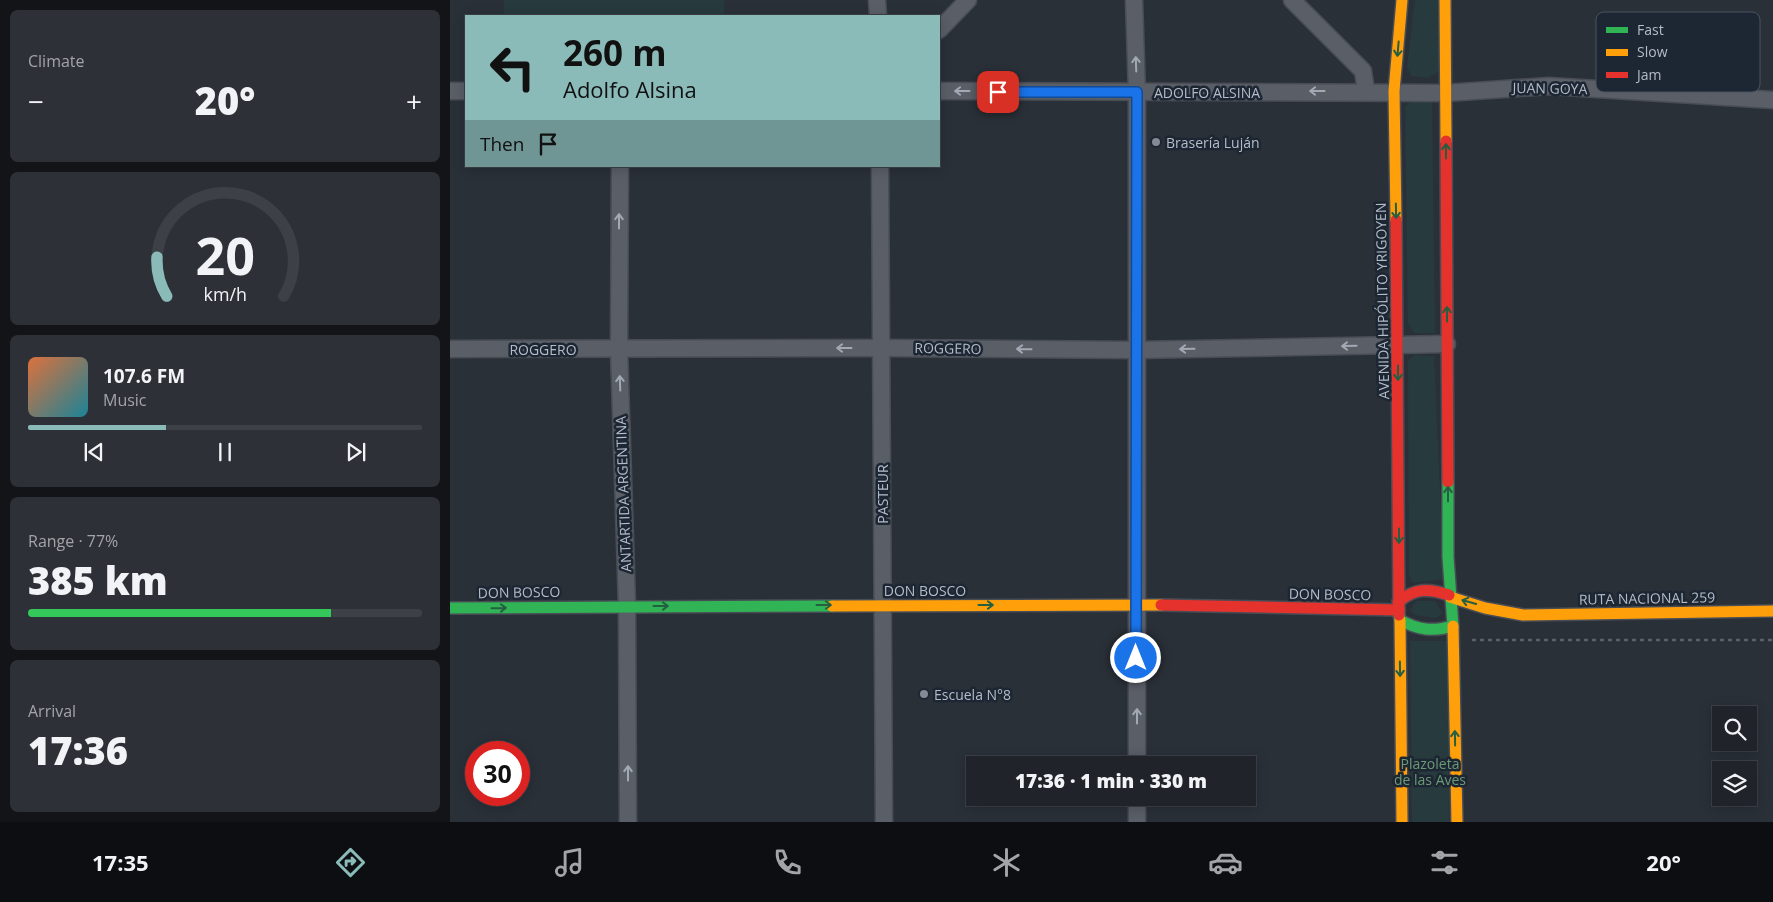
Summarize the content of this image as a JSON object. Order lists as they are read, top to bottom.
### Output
{
  "streets": {
    "main road": ["AVENIDA HIPÓLITO YRIGOYEN", "DON BOSCO", "RUTA NACIONAL 259"],
    "street": [
      "JUAN GOYA",
      "ADOLFO ALSINA",
      "ROGGERO",
      "ANTARTIDA ARGENTINA",
      "PASTEUR"
    ]
  },
  "crossings": [
    ["JUAN GOYA", "ADOLFO ALSINA"],
    ["ADOLFO ALSINA", "AVENIDA HIPÓLITO YRIGOYEN"],
    ["AVENIDA HIPÓLITO YRIGOYEN", "ROGGERO"],
    ["AVENIDA HIPÓLITO YRIGOYEN", "DON BOSCO"],
    ["AVENIDA HIPÓLITO YRIGOYEN", "RUTA NACIONAL 259"],
    ["ROGGERO", "ANTARTIDA ARGENTINA"],
    ["ROGGERO", "PASTEUR"],
    ["ANTARTIDA ARGENTINA", "DON BOSCO"],
    ["PASTEUR", "DON BOSCO"],
    ["DON BOSCO", "RUTA NACIONAL 259"]
  ],
  "one_way": [
    "ADOLFO ALSINA",
    "ROGGERO",
    "ANTARTIDA ARGENTINA",
    "DON BOSCO"
  ],
  "parks": ["Plazoleta de las Aves"],
  "places": ["Brasería Luján", "Escuela N°8"],
  "legend": ["Fast", "Slow", "Jam"],
  "page": {
    "tile": [
      "Climate",
      ["Range · 77%", "385 km"],
      ["Arrival", "17:36"]
    ],
    "turn": ["260 m", "Adolfo Alsina"],
    "heat": ["−", "20°", "+"],
    "then": "Then",
    "song": ["107.6 FM", "Music"],
    "limit": "30",
    "trip": "17:36 · 1 min · 330 m",
    "tabs": ["17:35", "20°"],
    "gauge": ["20", "km/h"]
  }
}
